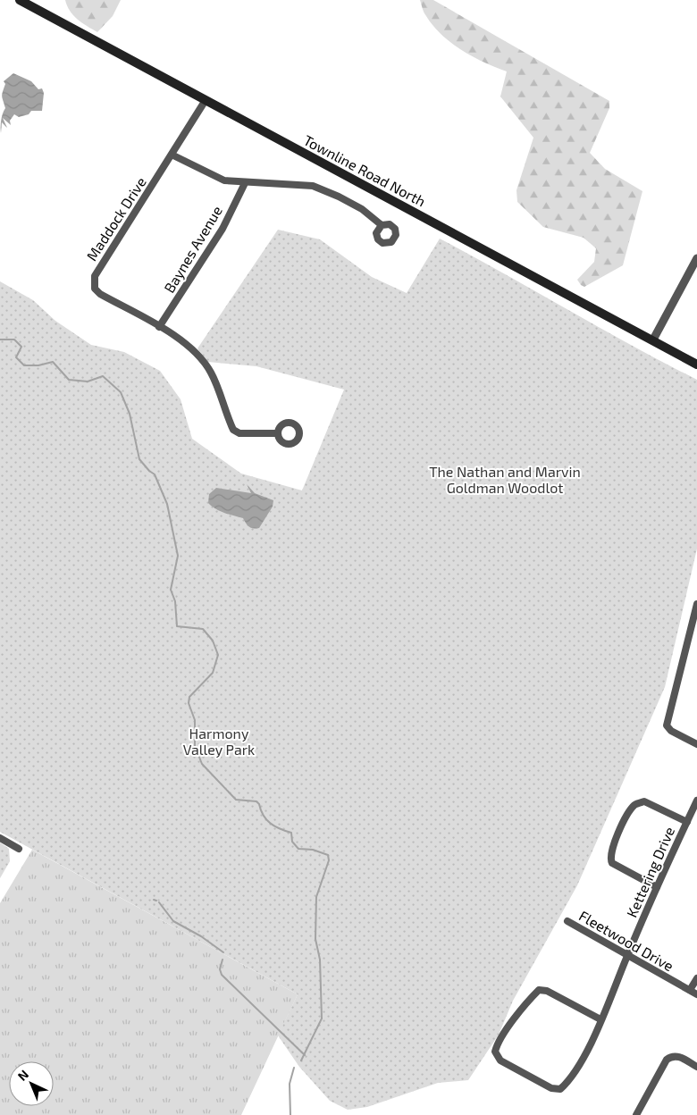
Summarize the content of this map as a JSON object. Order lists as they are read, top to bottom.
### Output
{
  "streets": {
    "main road": ["Townline Road North"],
    "street": [
      "Maddock Drive",
      "Baynes Avenue",
      "Kettering Drive",
      "Fleetwood Drive"
    ]
  },
  "crossings": [
    ["Townline Road North", "Maddock Drive"],
    ["Maddock Drive", "Baynes Avenue"],
    ["Kettering Drive", "Fleetwood Drive"]
  ],
  "parks": ["The Nathan and Marvin Goldman Woodlot", "Harmony Valley Park"],
  "north": "top left"
}
